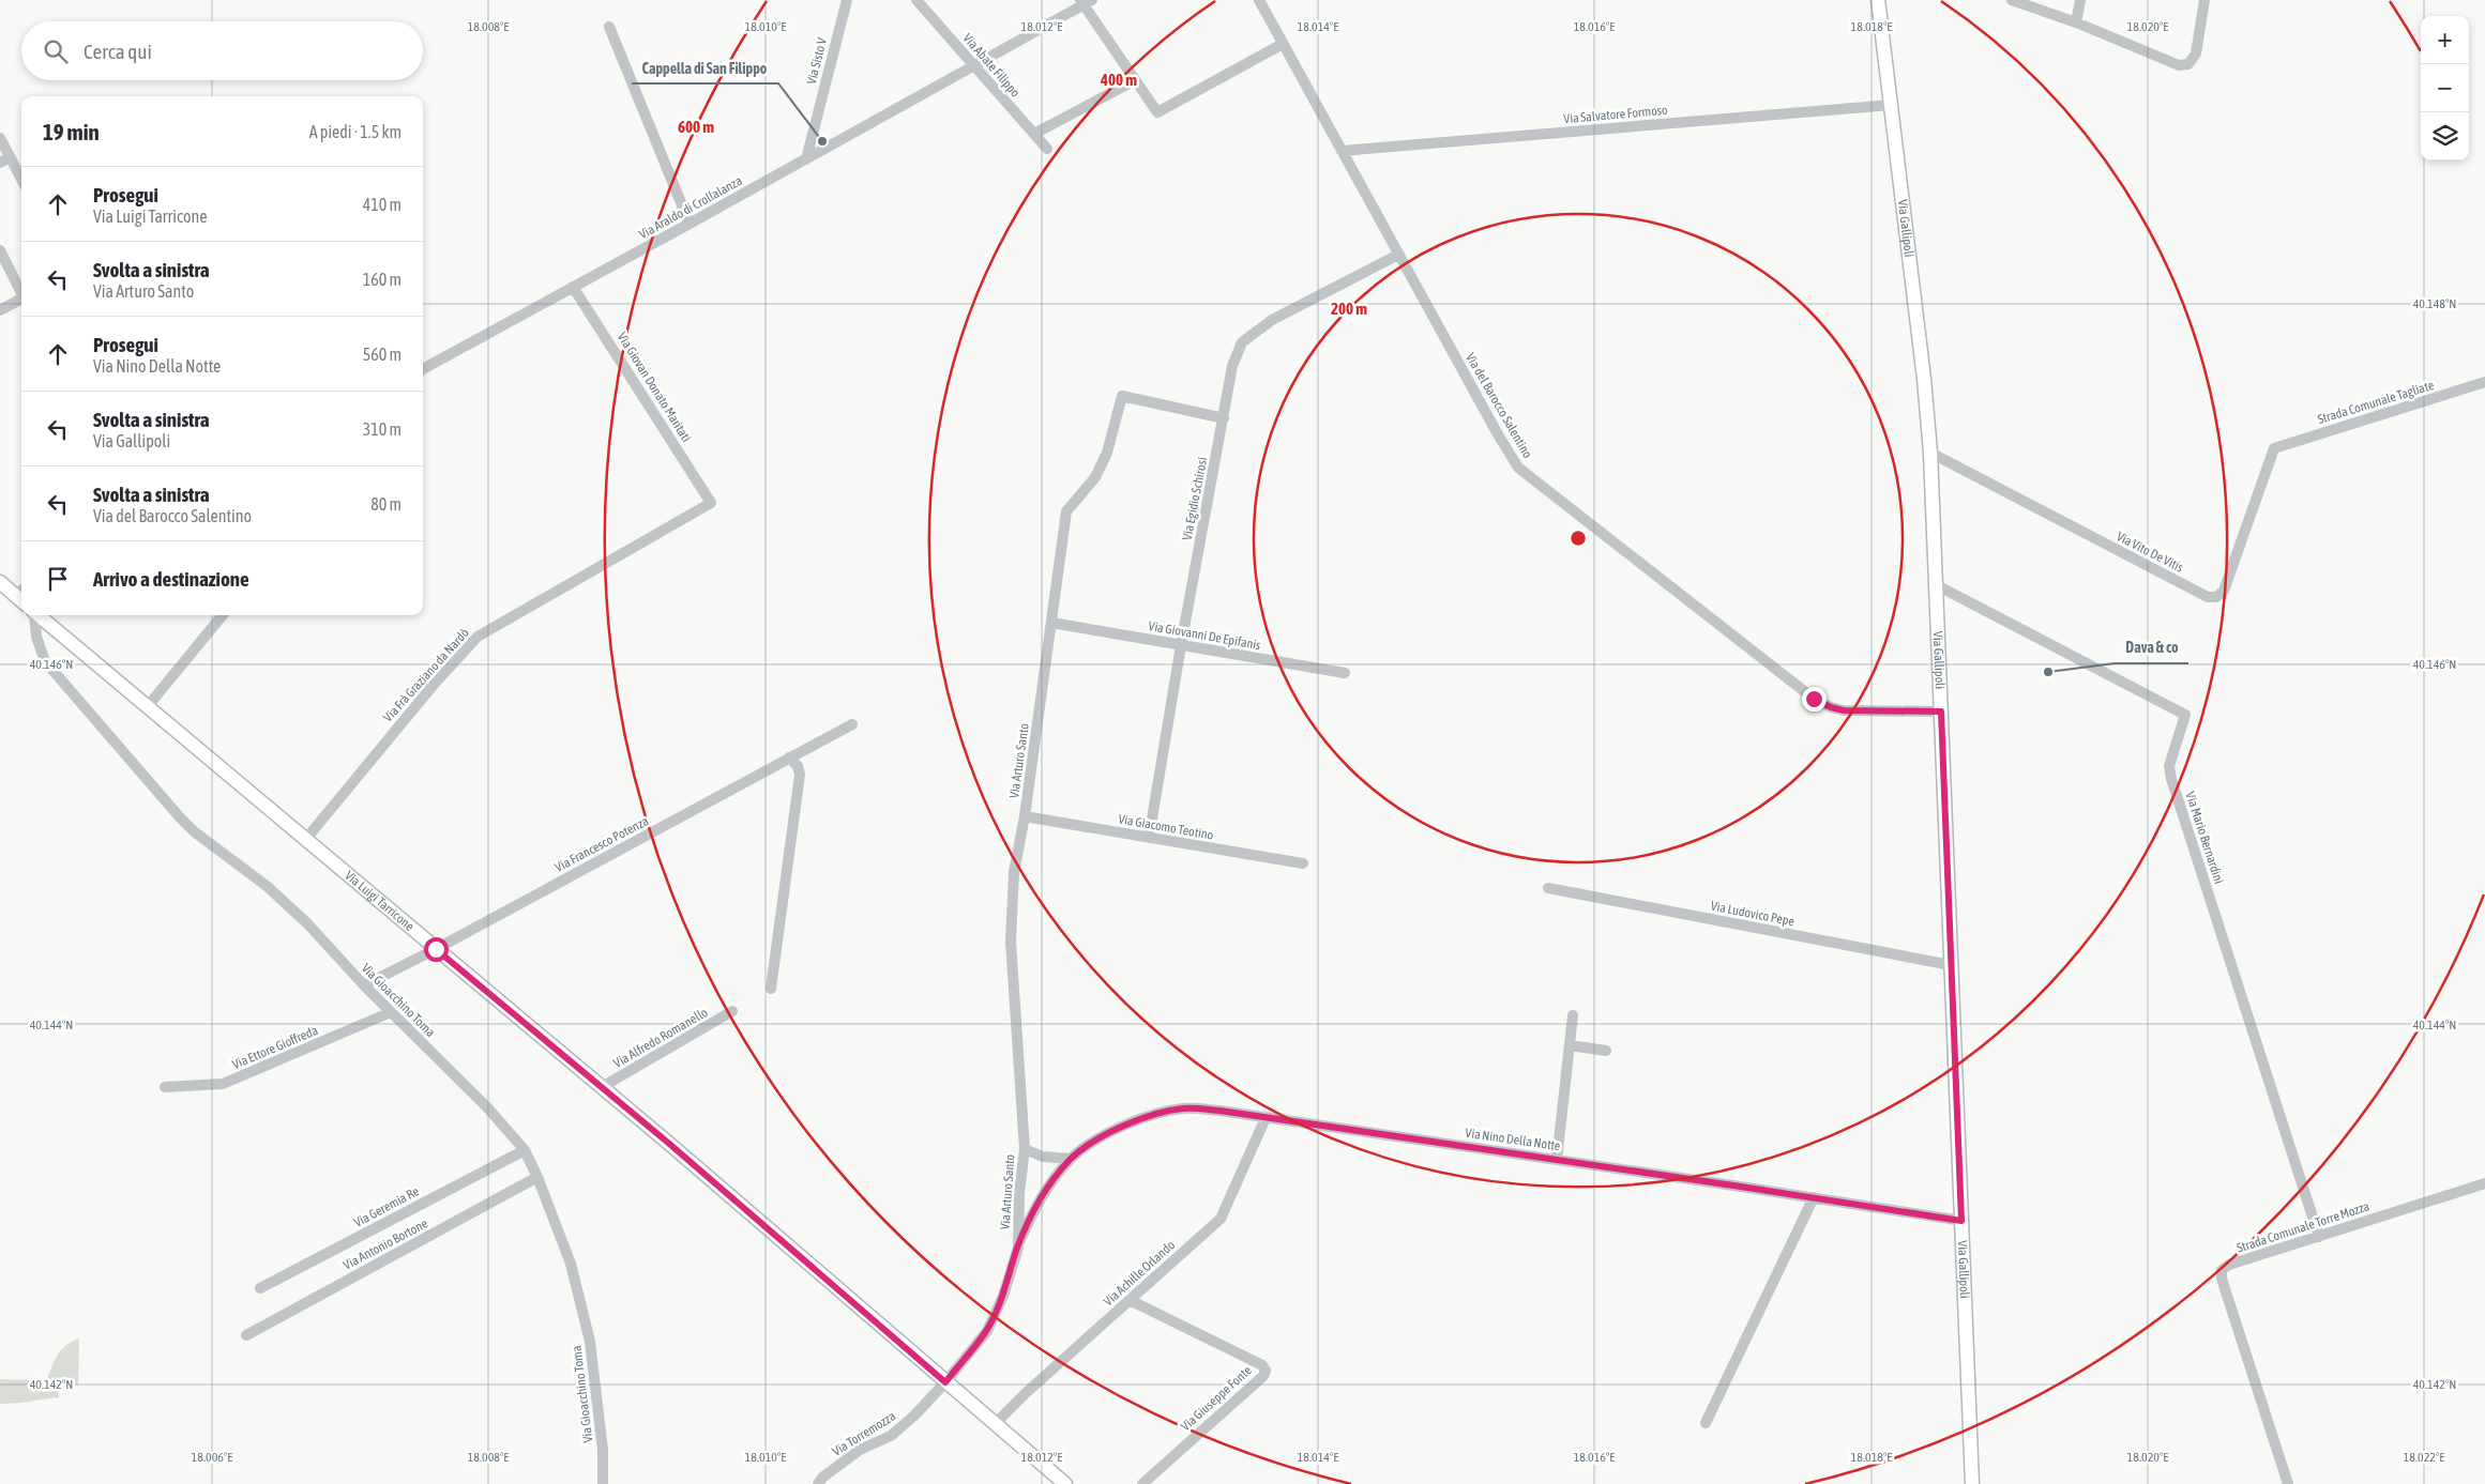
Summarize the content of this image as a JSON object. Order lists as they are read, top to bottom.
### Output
{
  "streets": {
    "main road": ["Via Gallipoli", "Via Luigi Tarricone"],
    "street": [
      "Via Sisto V",
      "Via Abate Filippo",
      "Via Salvatore Formoso",
      "Via Araldo di Crollalanza",
      "Via Giovan Donato Maritati",
      "Strada Comunale Tagliate",
      "Via del Barocco Salentino",
      "Via Egidio Schirosi",
      "Via Vito De Vitis",
      "Via Giovanni De Epifanis",
      "Via Frà Graziano da Nardò",
      "Via Arturo Santo",
      "Via Giacomo Teotino",
      "Via Mario Bernardini",
      "Via Francesco Potenza",
      "Via Ludovico Pepe",
      "Via Gioacchino Toma",
      "Via Alfredo Romanello",
      "Via Ettore Gioffreda",
      "Via Nino Della Notte",
      "Via Geremia Re",
      "Strada Comunale Torre Mozza",
      "Via Antonio Bortone",
      "Via Achille Orlando",
      "Via Giuseppe Fonte",
      "Via Torremozza"
    ]
  },
  "crossings": [
    ["Via Sisto V", "Via Araldo di Crollalanza"],
    ["Via Abate Filippo", "Via Araldo di Crollalanza"],
    ["Via Salvatore Formoso", "Via Gallipoli"],
    ["Via Salvatore Formoso", "Via del Barocco Salentino"],
    ["Via Araldo di Crollalanza", "Via Giovan Donato Maritati"],
    ["Via Gallipoli", "Via del Barocco Salentino"],
    ["Via Gallipoli", "Via Vito De Vitis"],
    ["Via Gallipoli", "Via Mario Bernardini"],
    ["Via Gallipoli", "Via Ludovico Pepe"],
    ["Via Gallipoli", "Via Nino Della Notte"],
    ["Via Giovan Donato Maritati", "Via Frà Graziano da Nardò"],
    ["Strada Comunale Tagliate", "Via Vito De Vitis"],
    ["Via del Barocco Salentino", "Via Egidio Schirosi"],
    ["Via Egidio Schirosi", "Via Giovanni De Epifanis"],
    ["Via Egidio Schirosi", "Via Arturo Santo"],
    ["Via Egidio Schirosi", "Via Giacomo Teotino"],
    ["Via Giovanni De Epifanis", "Via Arturo Santo"],
    ["Via Frà Graziano da Nardò", "Via Luigi Tarricone"],
    ["Via Arturo Santo", "Via Giacomo Teotino"],
    ["Via Arturo Santo", "Via Luigi Tarricone"],
    ["Via Arturo Santo", "Via Nino Della Notte"],
    ["Via Arturo Santo", "Via Torremozza"],
    ["Via Mario Bernardini", "Strada Comunale Torre Mozza"],
    ["Via Francesco Potenza", "Via Luigi Tarricone"],
    ["Via Francesco Potenza", "Via Gioacchino Toma"],
    ["Via Luigi Tarricone", "Via Alfredo Romanello"],
    ["Via Luigi Tarricone", "Via Achille Orlando"],
    ["Via Luigi Tarricone", "Via Torremozza"],
    ["Via Gioacchino Toma", "Via Ettore Gioffreda"],
    ["Via Gioacchino Toma", "Via Geremia Re"],
    ["Via Gioacchino Toma", "Via Antonio Bortone"],
    ["Via Nino Della Notte", "Via Achille Orlando"],
    ["Via Achille Orlando", "Via Giuseppe Fonte"]
  ],
  "places": ["Cappella di San Filippo", "Dava & co"],
  "page": {
    "map_buttons": ["+", "−"],
    "search": "Cerca qui",
    "heading": ["19 min", "A piedi · 1.5 km"],
    "list": [
      ["Prosegui", "Via Luigi Tarricone", "410 m"],
      ["Svolta a sinistra", "Via Arturo Santo", "160 m"],
      ["Prosegui", "Via Nino Della Notte", "560 m"],
      ["Svolta a sinistra", "Via Gallipoli", "310 m"],
      ["Svolta a sinistra", "Via del Barocco Salentino", "80 m"],
      "Arrivo a destinazione"
    ]
  },
  "coordinates": [
    "18.008°E",
    "18.010°E",
    "18.012°E",
    "18.014°E",
    "18.016°E",
    "18.018°E",
    "18.020°E",
    "40.148°N",
    "40.146°N",
    "40.144°N",
    "40.142°N",
    "18.006°E",
    "18.022°E"
  ],
  "rings": ["400 m", "600 m", "200 m"]
}
